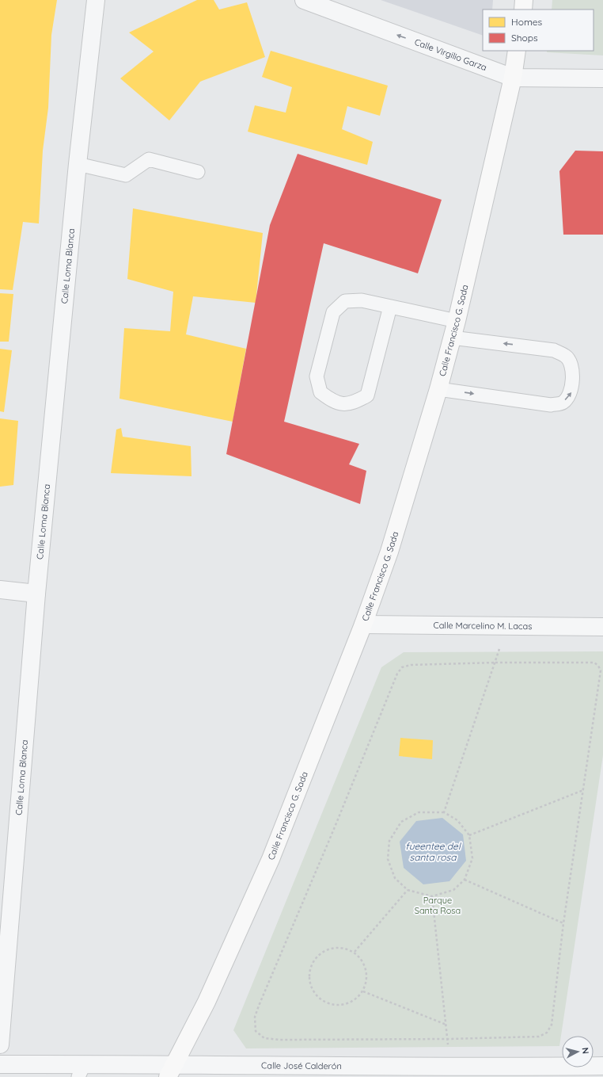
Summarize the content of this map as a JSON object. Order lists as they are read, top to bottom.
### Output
{
  "streets": {
    "street": [
      "Calle Virgilio Garza",
      "Calle Loma Blanca",
      "Calle Francisco G. Sada",
      "Calle Marcelino M. Lacas",
      "Calle José Calderón"
    ]
  },
  "crossings": [
    ["Calle Virgilio Garza", "Calle Francisco G. Sada"],
    ["Calle Francisco G. Sada", "Calle Marcelino M. Lacas"],
    ["Calle Francisco G. Sada", "Calle José Calderón"]
  ],
  "one_way": ["Calle Virgilio Garza"],
  "water": ["fueentee del santa rosa"],
  "parks": ["Parque Santa Rosa"],
  "legend": ["Homes", "Shops"],
  "north": "right"
}
